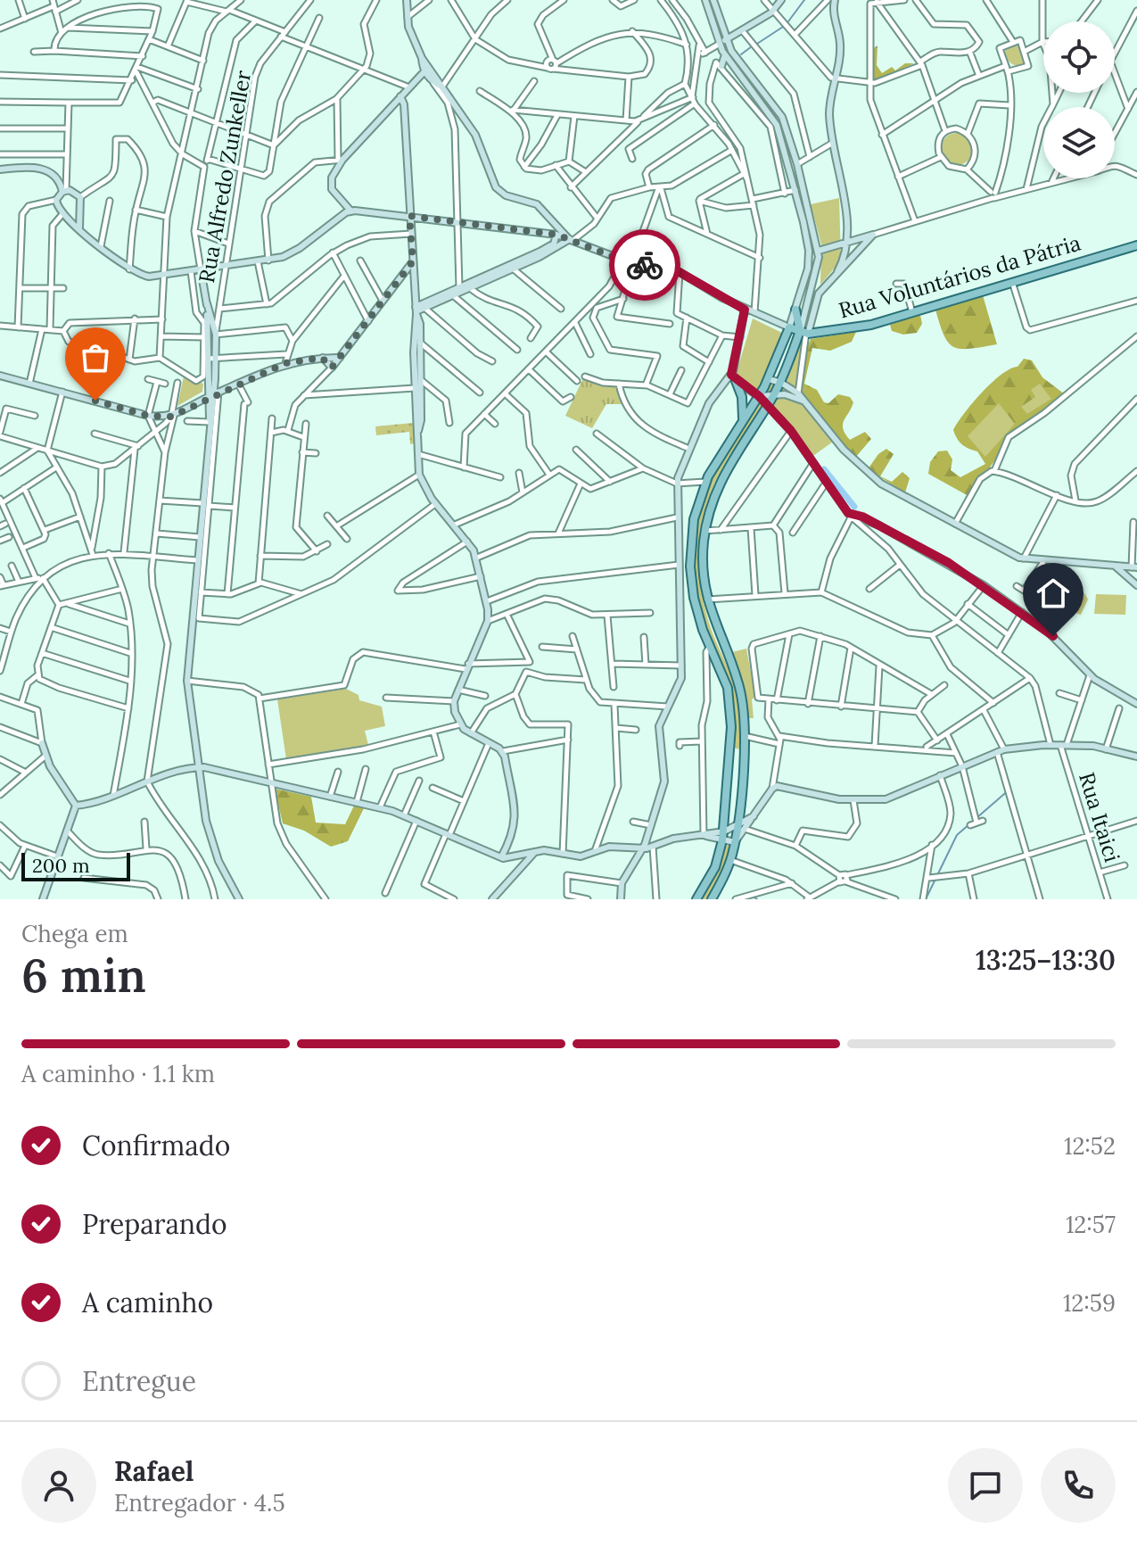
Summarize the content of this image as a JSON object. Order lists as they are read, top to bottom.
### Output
{
  "streets": {
    "main road": ["Rua Voluntários da Pátria"],
    "street": ["Rua Alfredo Zunkeller", "Rua Itaici"]
  },
  "scale_bar": "200 m",
  "page": {
    "scale": "200 m",
    "heading": ["6 min", "Chega em", "13:25–13:30"],
    "panel": ["Rafael", "Entregador · 4.5"],
    "bar": "A caminho · 1.1 km",
    "list": [
      ["Confirmado", "12:52"],
      ["Preparando", "12:57"],
      ["A caminho", "12:59"],
      "Entregue"
    ]
  }
}
